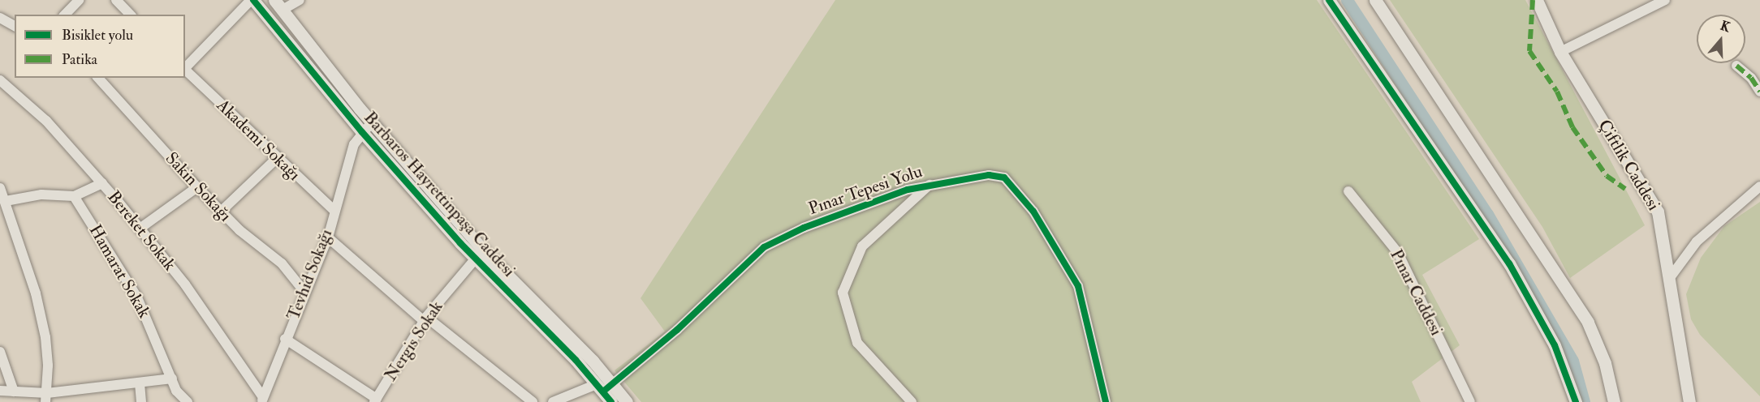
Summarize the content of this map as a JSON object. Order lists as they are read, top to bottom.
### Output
{
  "streets": {
    "street": [
      "Akademi Sokağı",
      "Çiftlik Caddesi",
      "Sakin Sokağı",
      "Pınar Tepesi Yolu",
      "Barbaros Hayrettinpaşa Caddesi",
      "Bereket Sokak",
      "Hamarat Sokak",
      "Tevhid Sokağı",
      "Pınar Caddesi",
      "Nergis Sokak"
    ]
  },
  "crossings": [
    ["Akademi Sokağı", "Tevhid Sokağı"],
    ["Sakin Sokağı", "Tevhid Sokağı"],
    ["Pınar Tepesi Yolu", "Barbaros Hayrettinpaşa Caddesi"],
    ["Barbaros Hayrettinpaşa Caddesi", "Tevhid Sokağı"],
    ["Barbaros Hayrettinpaşa Caddesi", "Nergis Sokak"],
    ["Bereket Sokak", "Tevhid Sokağı"]
  ],
  "legend": ["Bisiklet yolu", "Patika"],
  "north": "top"
}
